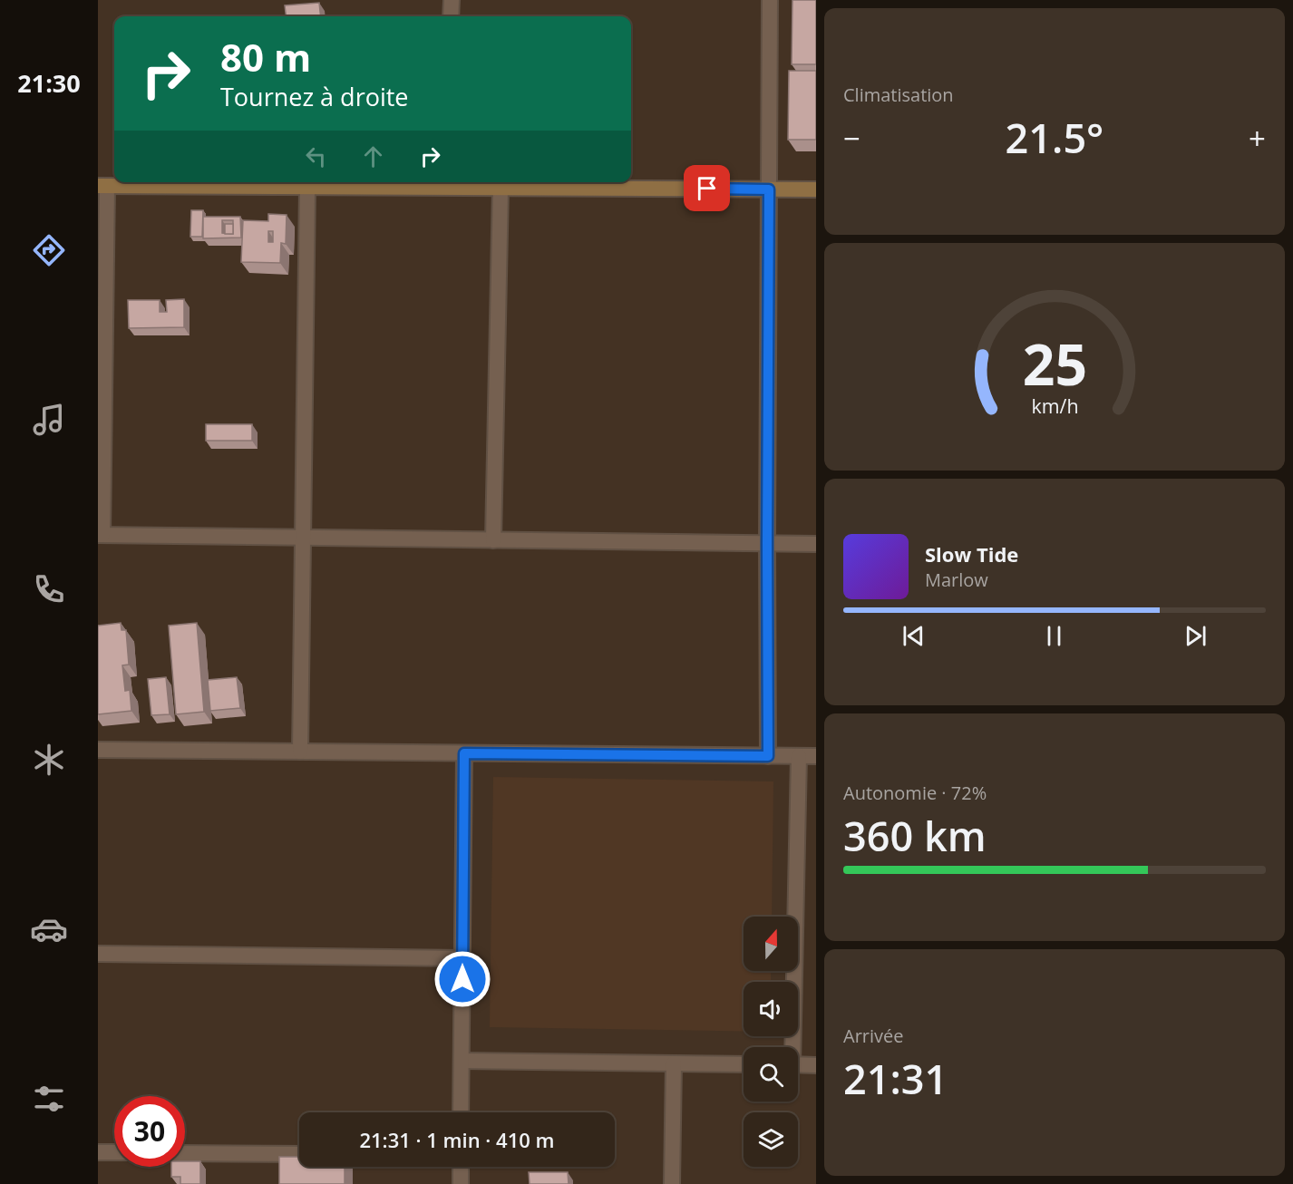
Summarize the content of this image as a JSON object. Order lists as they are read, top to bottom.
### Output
{
  "north": "top",
  "page": {
    "tabs": "21:30",
    "tile": [
      "Climatisation",
      ["Autonomie · 72%", "360 km"],
      ["Arrivée", "21:31"]
    ],
    "turn": ["80 m", "Tournez à droite"],
    "heat": ["−", "21.5°", "+"],
    "song": ["Slow Tide", "Marlow"],
    "limit": "30",
    "trip": "21:31 · 1 min · 410 m",
    "gauge": ["25", "km/h"]
  }
}
